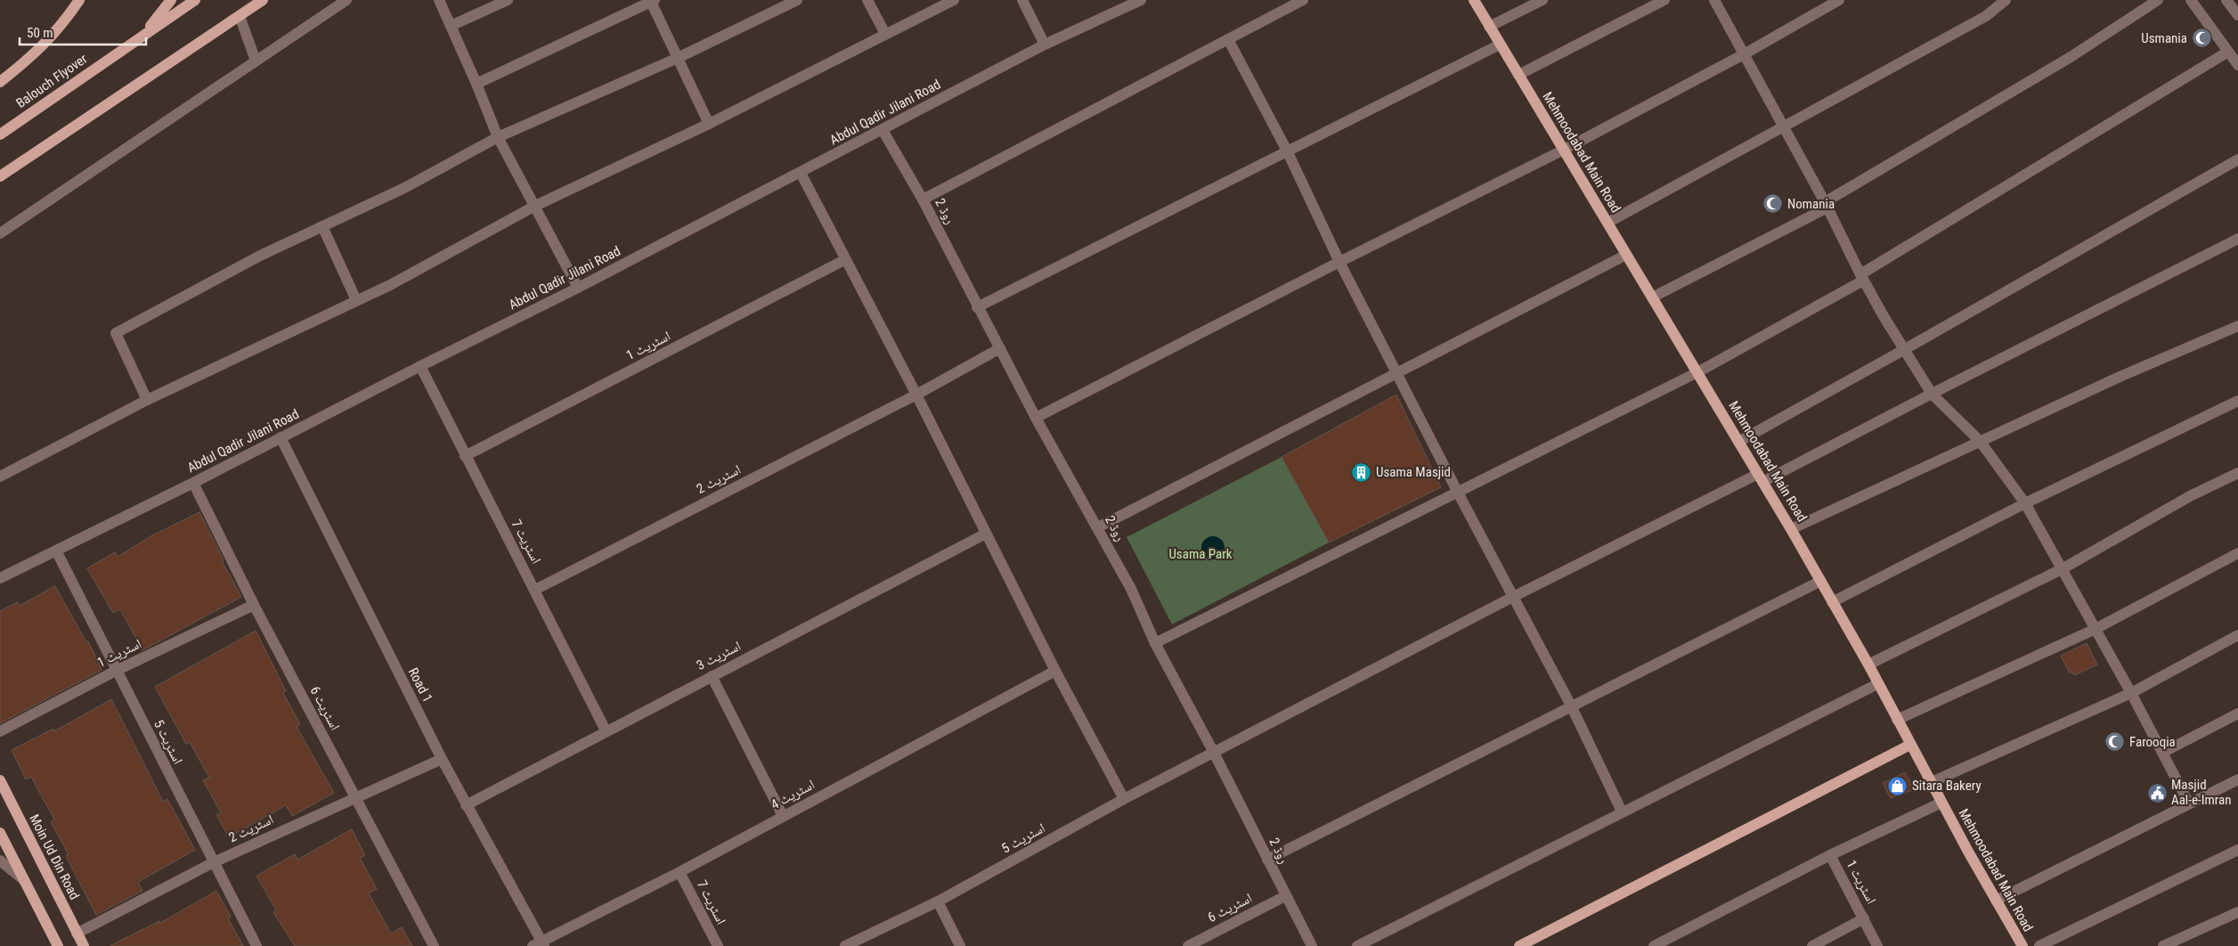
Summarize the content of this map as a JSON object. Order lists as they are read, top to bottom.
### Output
{
  "streets": {
    "main road": ["Balouch Flyover", "Mehmoodabad Main Road", "Moin Ud Din Road"],
    "street": [
      "Abdul Qadir Jilani Road",
      "روڈ 2",
      "اسٹریٹ 1",
      "اسٹریٹ 2",
      "اسٹریٹ 7",
      "اسٹریٹ 3",
      "Road 1",
      "اسٹریٹ 6",
      "اسٹریٹ 5",
      "اسٹریٹ 4"
    ]
  },
  "crossings": [
    ["Abdul Qadir Jilani Road", "روڈ 2"],
    ["Abdul Qadir Jilani Road", "اسٹریٹ 7"],
    ["Abdul Qadir Jilani Road", "Road 1"],
    ["Abdul Qadir Jilani Road", "اسٹریٹ 6"],
    ["Abdul Qadir Jilani Road", "اسٹریٹ 5"],
    ["Mehmoodabad Main Road", "اسٹریٹ 5"],
    ["روڈ 2", "اسٹریٹ 2"],
    ["روڈ 2", "اسٹریٹ 6"],
    ["روڈ 2", "اسٹریٹ 5"],
    ["اسٹریٹ 1", "اسٹریٹ 7"],
    ["اسٹریٹ 1", "اسٹریٹ 6"],
    ["اسٹریٹ 1", "اسٹریٹ 5"],
    ["اسٹریٹ 2", "اسٹریٹ 7"],
    ["اسٹریٹ 2", "Road 1"],
    ["اسٹریٹ 2", "اسٹریٹ 6"],
    ["اسٹریٹ 2", "اسٹریٹ 5"],
    ["اسٹریٹ 2", "Moin Ud Din Road"],
    ["اسٹریٹ 7", "اسٹریٹ 3"],
    ["اسٹریٹ 7", "اسٹریٹ 4"],
    ["اسٹریٹ 3", "Road 1"],
    ["Road 1", "اسٹریٹ 4"]
  ],
  "parks": ["Usama Park"],
  "places": {
    "mosque": ["Usmania", "Nomania", "Farooqia"],
    "building": ["Usama Masjid"],
    "shop": ["Sitara Bakery"],
    "public building": ["Masjid Aal-e-Imran"]
  },
  "scale_bar": "50 m"
}
